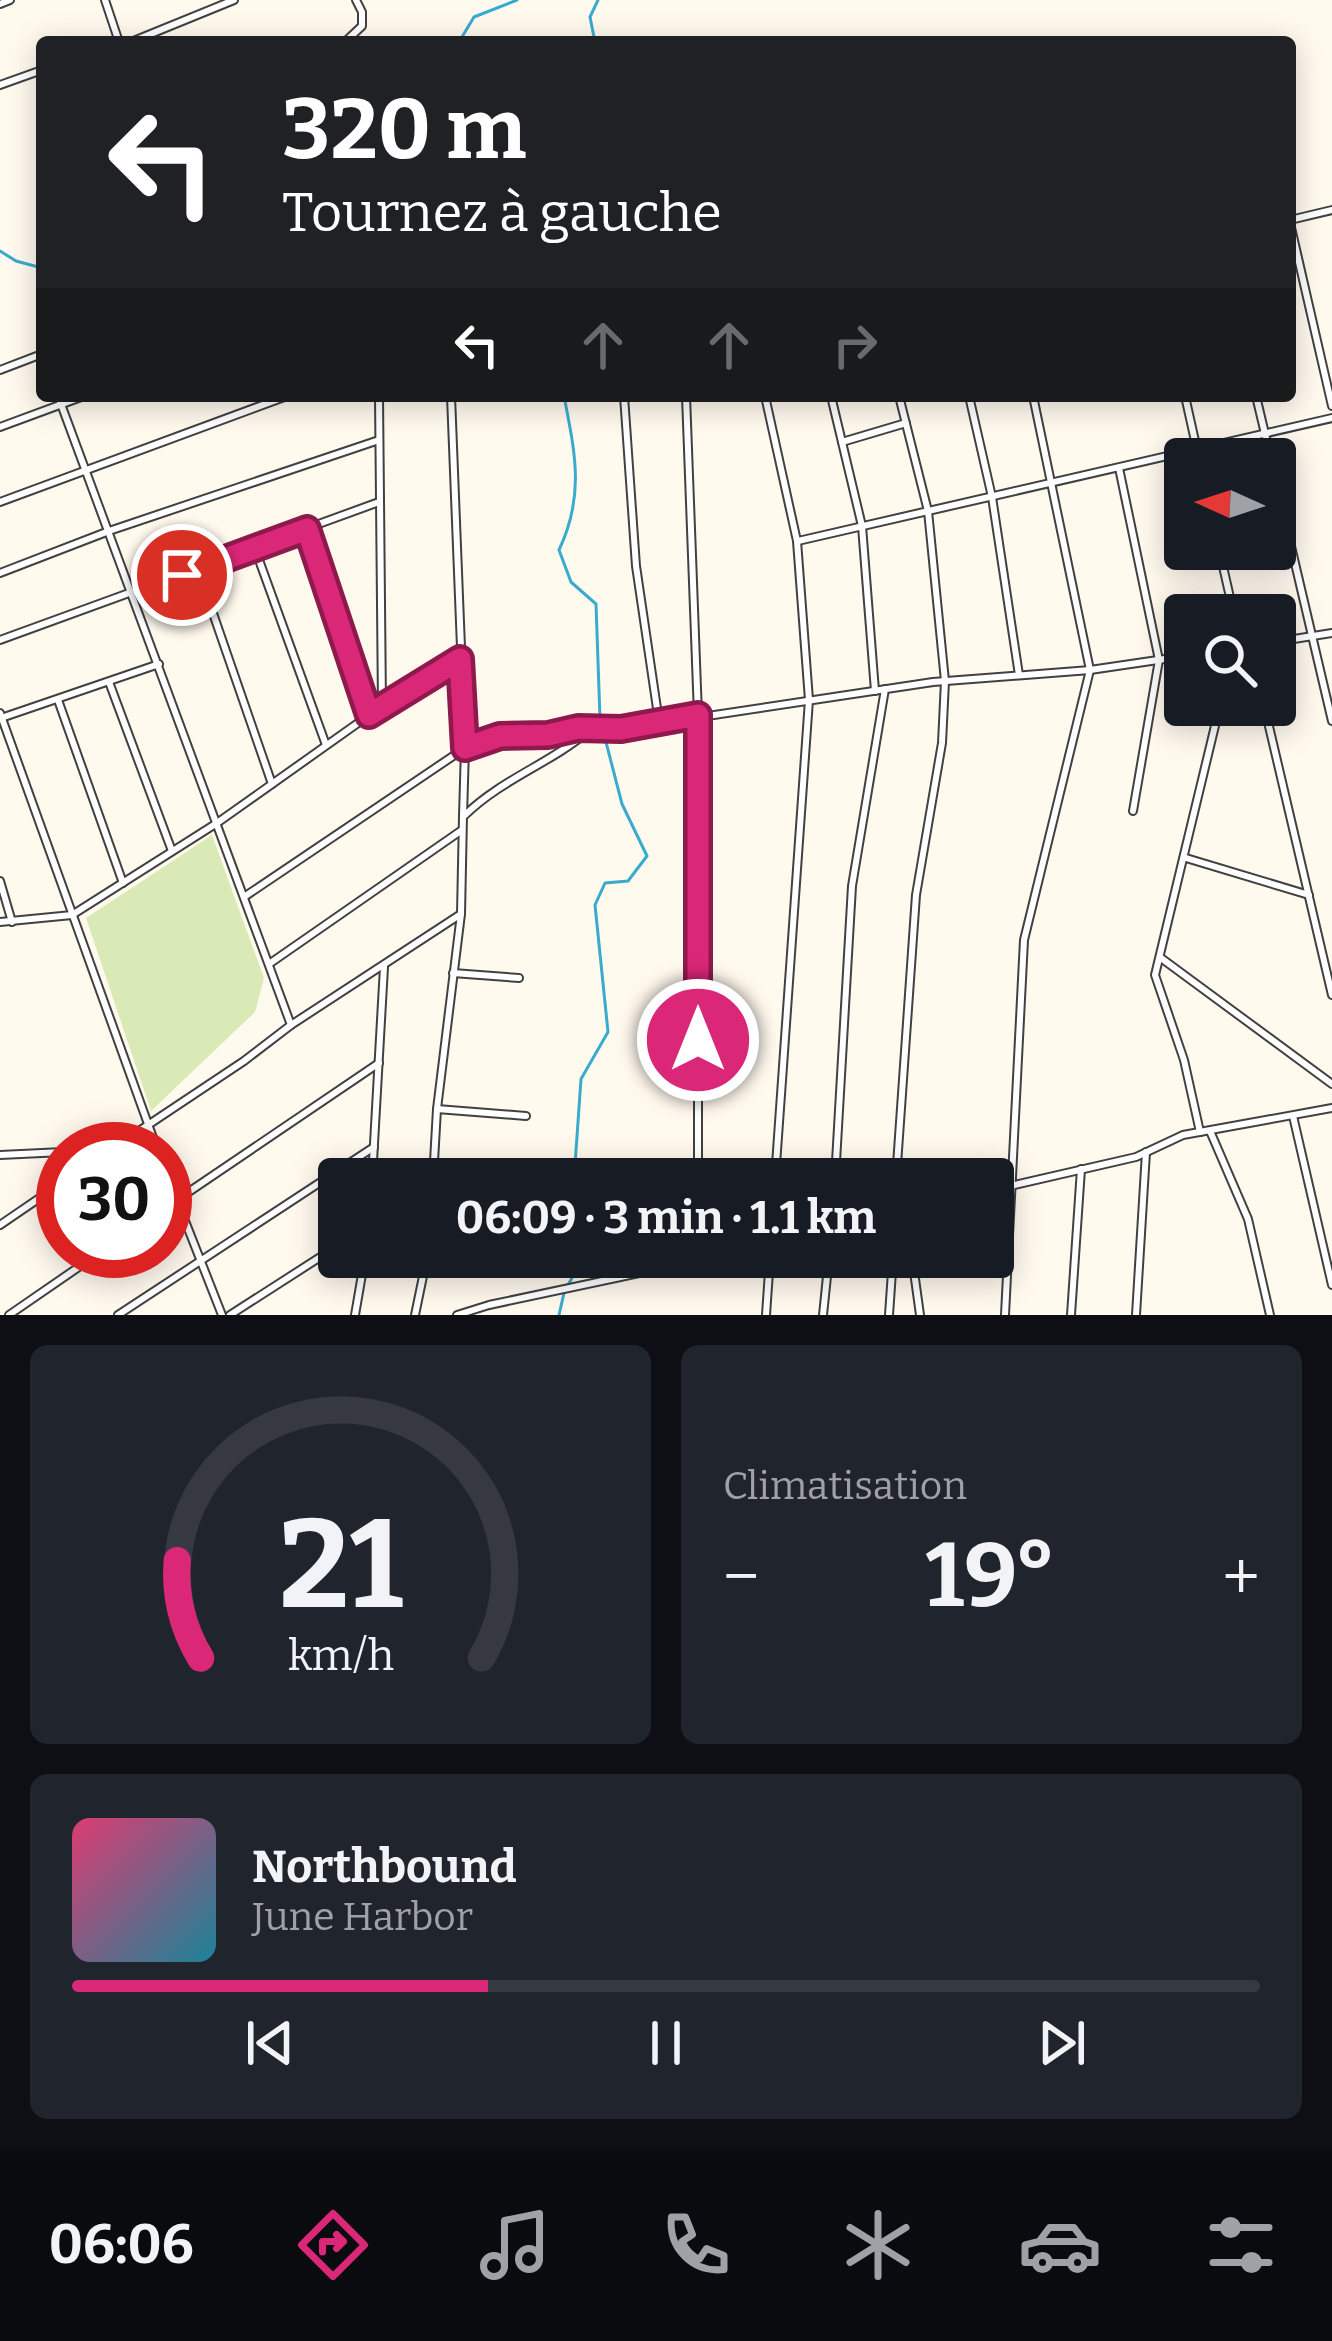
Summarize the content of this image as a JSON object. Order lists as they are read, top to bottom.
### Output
{
  "north": "left",
  "page": {
    "turn": ["320 m", "Tournez à gauche"],
    "limit": "30",
    "trip": "06:09 · 3 min · 1.1 km",
    "tile": "Climatisation",
    "heat": ["−", "19°", "+"],
    "song": ["Northbound", "June Harbor"],
    "tabs": "06:06",
    "gauge": ["21", "km/h"]
  }
}
